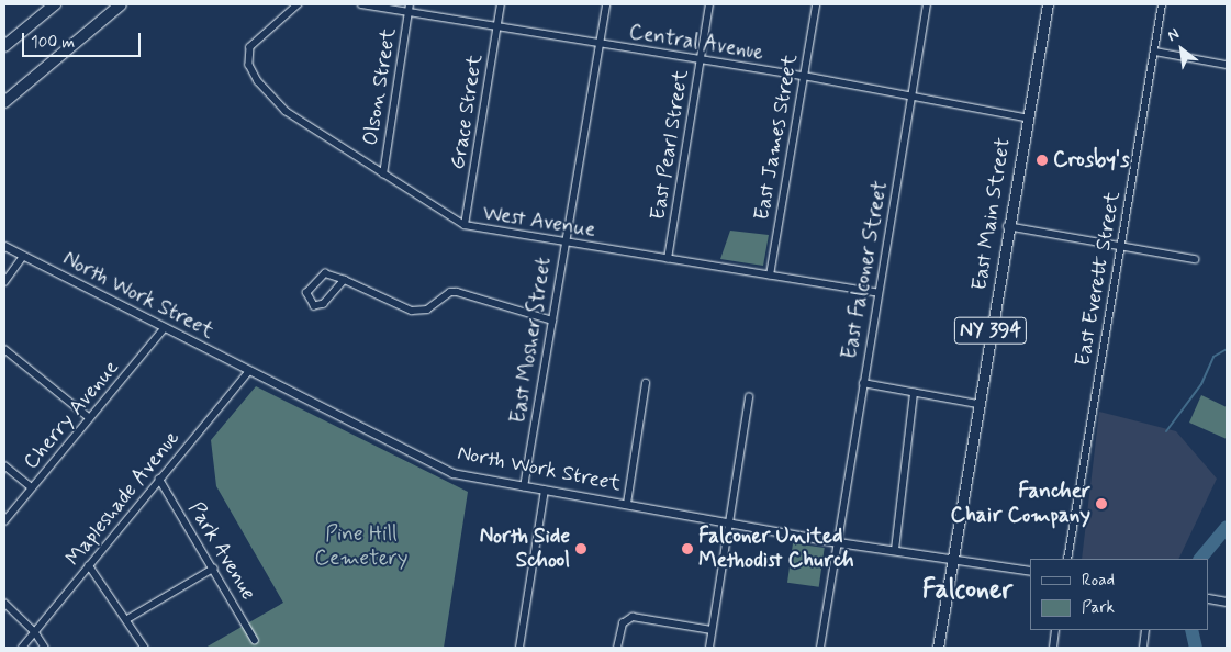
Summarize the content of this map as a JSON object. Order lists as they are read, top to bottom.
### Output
{
  "streets": {
    "main road": ["East Main Street", "NY 394"],
    "street": [
      "Central Avenue",
      "Olson Street",
      "Grace Street",
      "East James Street",
      "East Pearl Street",
      "West Avenue",
      "East Falconer Street",
      "East Everett Street",
      "North Work Street",
      "East Mosher Street",
      "Cherry Avenue",
      "Mapleshade Avenue",
      "Park Avenue"
    ]
  },
  "crossings": [
    ["Central Avenue", "Olson Street"],
    ["Central Avenue", "Grace Street"],
    ["Central Avenue", "East James Street"],
    ["Central Avenue", "East Pearl Street"],
    ["Central Avenue", "East Main Street"],
    ["Central Avenue", "East Falconer Street"],
    ["Central Avenue", "East Mosher Street"],
    ["Olson Street", "West Avenue"],
    ["Grace Street", "West Avenue"],
    ["East James Street", "West Avenue"],
    ["East Pearl Street", "West Avenue"],
    ["East Main Street", "North Work Street"],
    ["East Main Street", "NY 394"],
    ["West Avenue", "East Falconer Street"],
    ["West Avenue", "East Mosher Street"],
    ["East Falconer Street", "North Work Street"],
    ["North Work Street", "NY 394"],
    ["North Work Street", "East Mosher Street"],
    ["North Work Street", "Cherry Avenue"],
    ["North Work Street", "Mapleshade Avenue"],
    ["Mapleshade Avenue", "Park Avenue"]
  ],
  "districts": ["Falconer"],
  "parks": ["Pine Hill Cemetery"],
  "places": [
    "Crosby's",
    "Fancher Chair Company",
    "North Side School",
    "Falconer United Methodist Church"
  ],
  "legend": ["Road", "Park"],
  "scale_bar": "100 m",
  "north": "top left"
}
